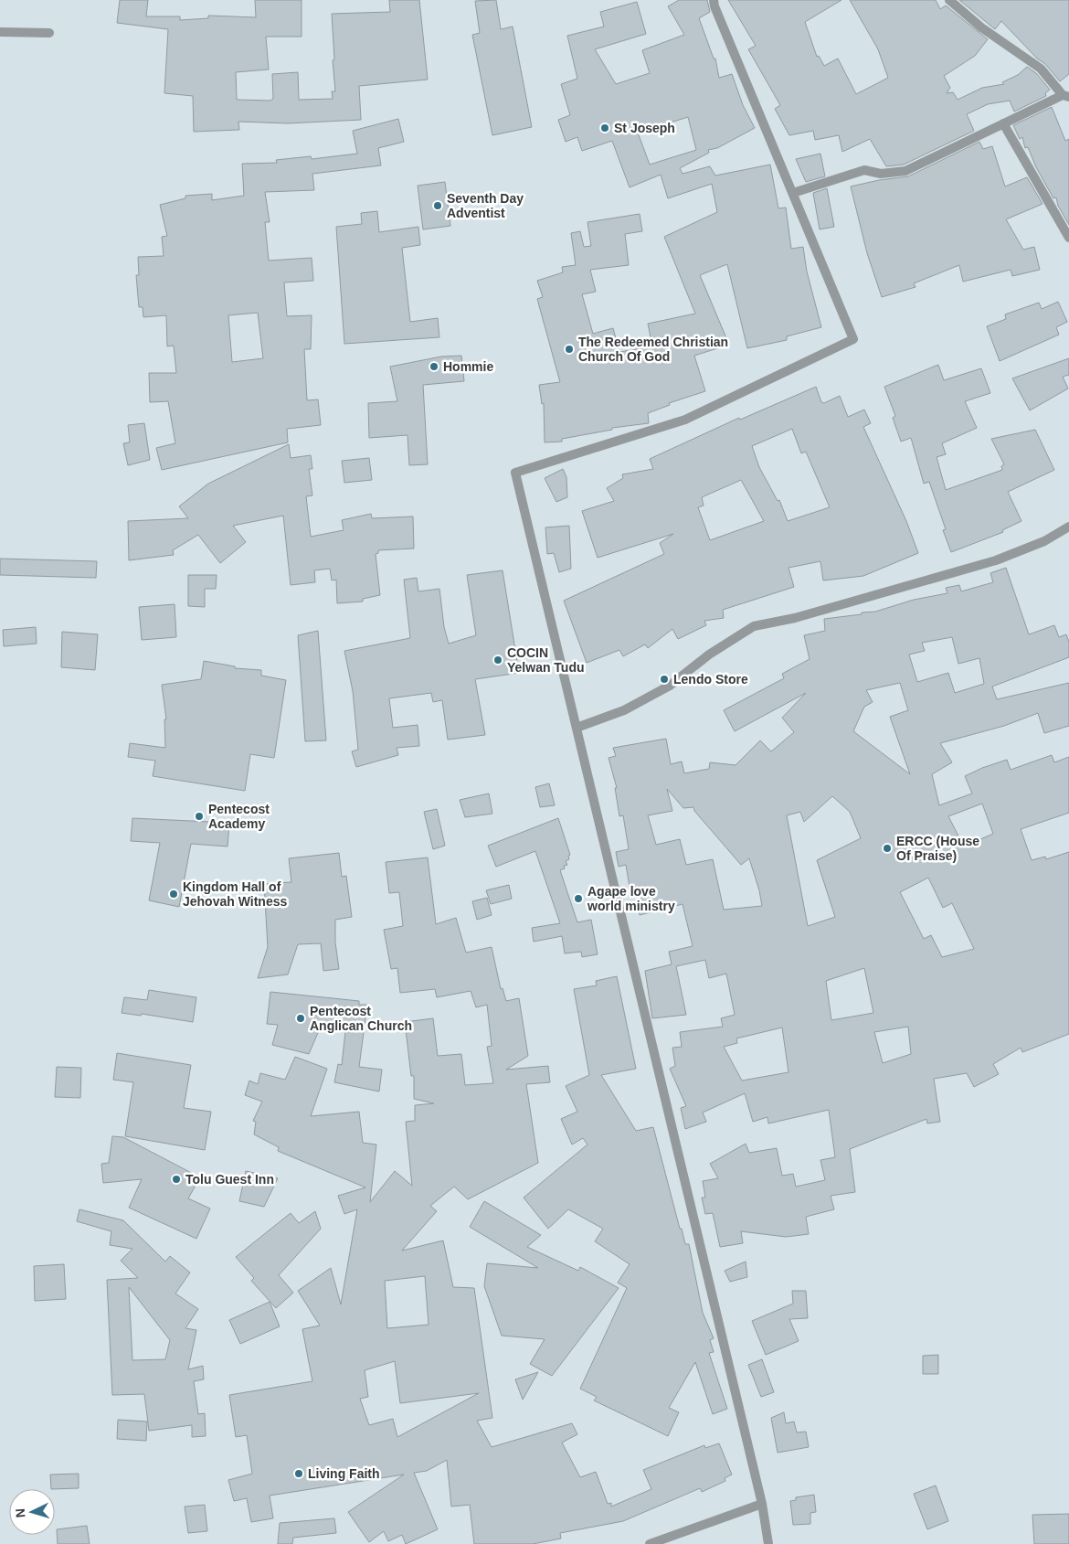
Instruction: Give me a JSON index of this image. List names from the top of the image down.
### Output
{
  "places": [
    "St Joseph",
    "Seventh Day Adventist",
    "The Redeemed Christian Church Of God",
    "Hommie",
    "COCIN Yelwan Tudu",
    "Lendo Store",
    "Pentecost Academy",
    "ERCC (House Of Praise)",
    "Kingdom Hall of Jehovah Witness",
    "Agape love world ministry",
    "Pentecost Anglican Church",
    "Tolu Guest Inn",
    "Living Faith"
  ],
  "north": "left"
}
